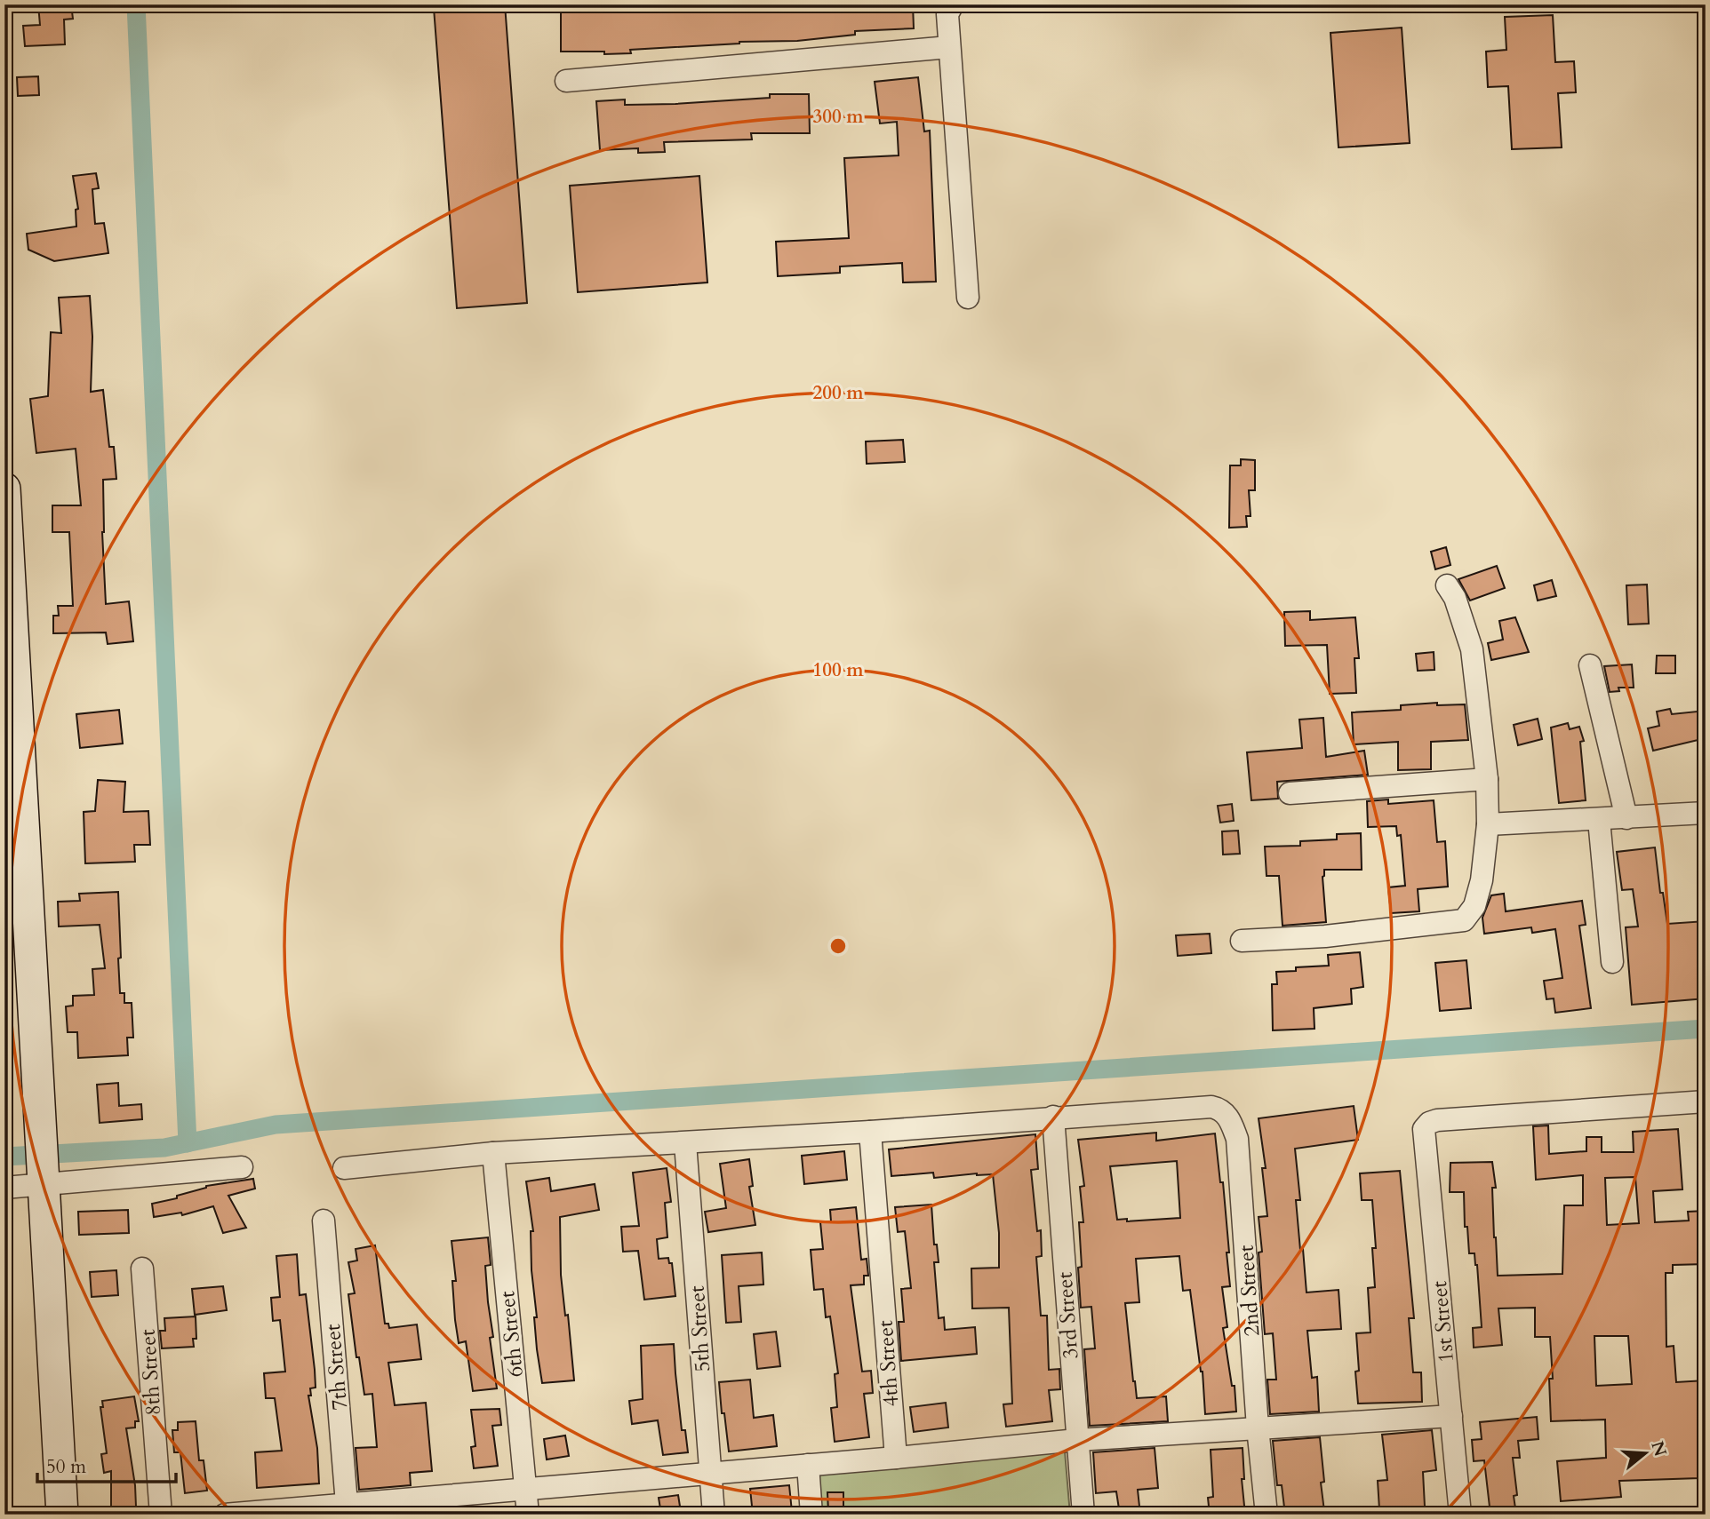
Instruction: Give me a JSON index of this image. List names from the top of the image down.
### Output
{
  "streets": {
    "street": [
      "2nd Street",
      "3rd Street",
      "1st Street",
      "5th Street",
      "6th Street",
      "4th Street",
      "7th Street",
      "8th Street"
    ]
  },
  "crossings": [
    ["2nd Street", "3rd Street"]
  ],
  "scale_bar": "50 m",
  "north": "right",
  "rings": ["300 m", "200 m", "100 m"]
}
